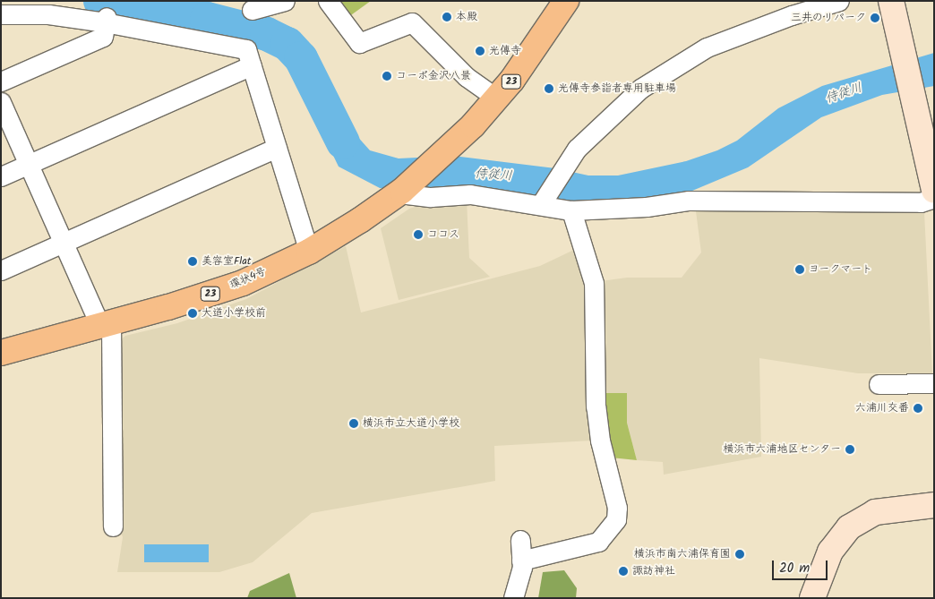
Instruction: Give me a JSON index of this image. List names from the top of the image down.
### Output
{
  "streets": {
    "main road": ["23", "環状4号"]
  },
  "crossings": [
    ["23", "環状4号"]
  ],
  "water": ["侍従川"],
  "places": [
    "本殿",
    "三井のリパーク",
    "光傳寺",
    "コーポ金沢八景",
    "光傳寺参詣者専用駐車場",
    "ココス",
    "美容室Flat",
    "ヨークマート",
    "大道小学校前",
    "六浦川交番",
    "横浜市立大道小学校",
    "横浜市六浦地区センター",
    "横浜市南六浦保育園",
    "諏訪神社"
  ],
  "scale_bar": "20 m"
}
